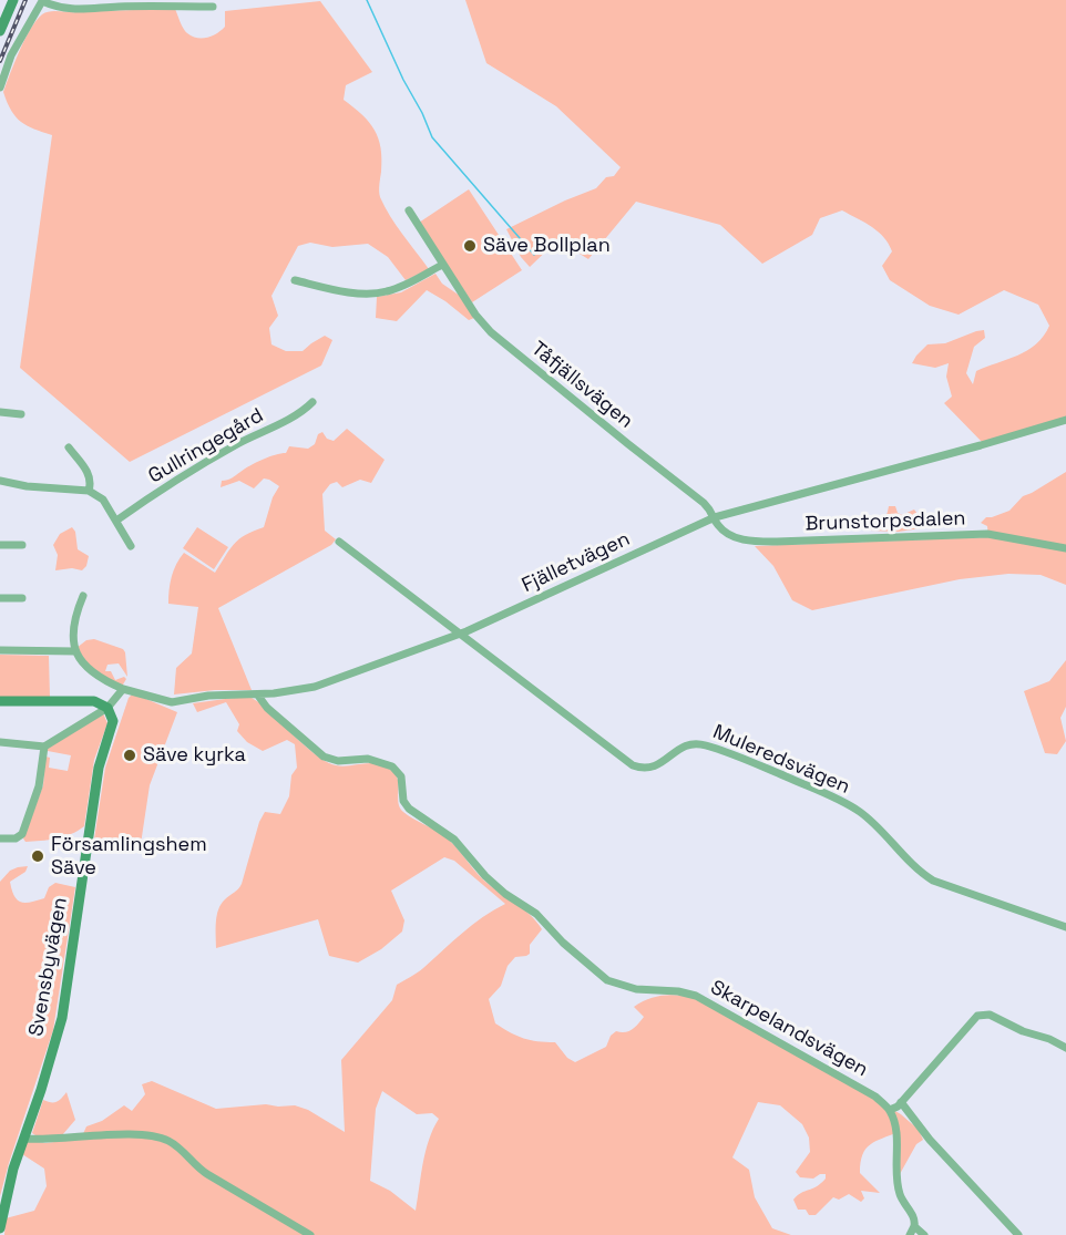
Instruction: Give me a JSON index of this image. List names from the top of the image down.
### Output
{
  "streets": {
    "street": [
      "Tåfjällsvägen",
      "Gullringegård",
      "Brunstorpsdalen",
      "Fjälletvägen",
      "Muleredsvägen",
      "Svensbyvägen",
      "Skarpelandsvägen"
    ]
  },
  "crossings": [
    ["Tåfjällsvägen", "Brunstorpsdalen"],
    ["Tåfjällsvägen", "Fjälletvägen"],
    ["Brunstorpsdalen", "Fjälletvägen"],
    ["Fjälletvägen", "Muleredsvägen"],
    ["Fjälletvägen", "Skarpelandsvägen"]
  ],
  "places": ["Säve Bollplan", "Säve kyrka", "Församlingshem Säve"]
}
